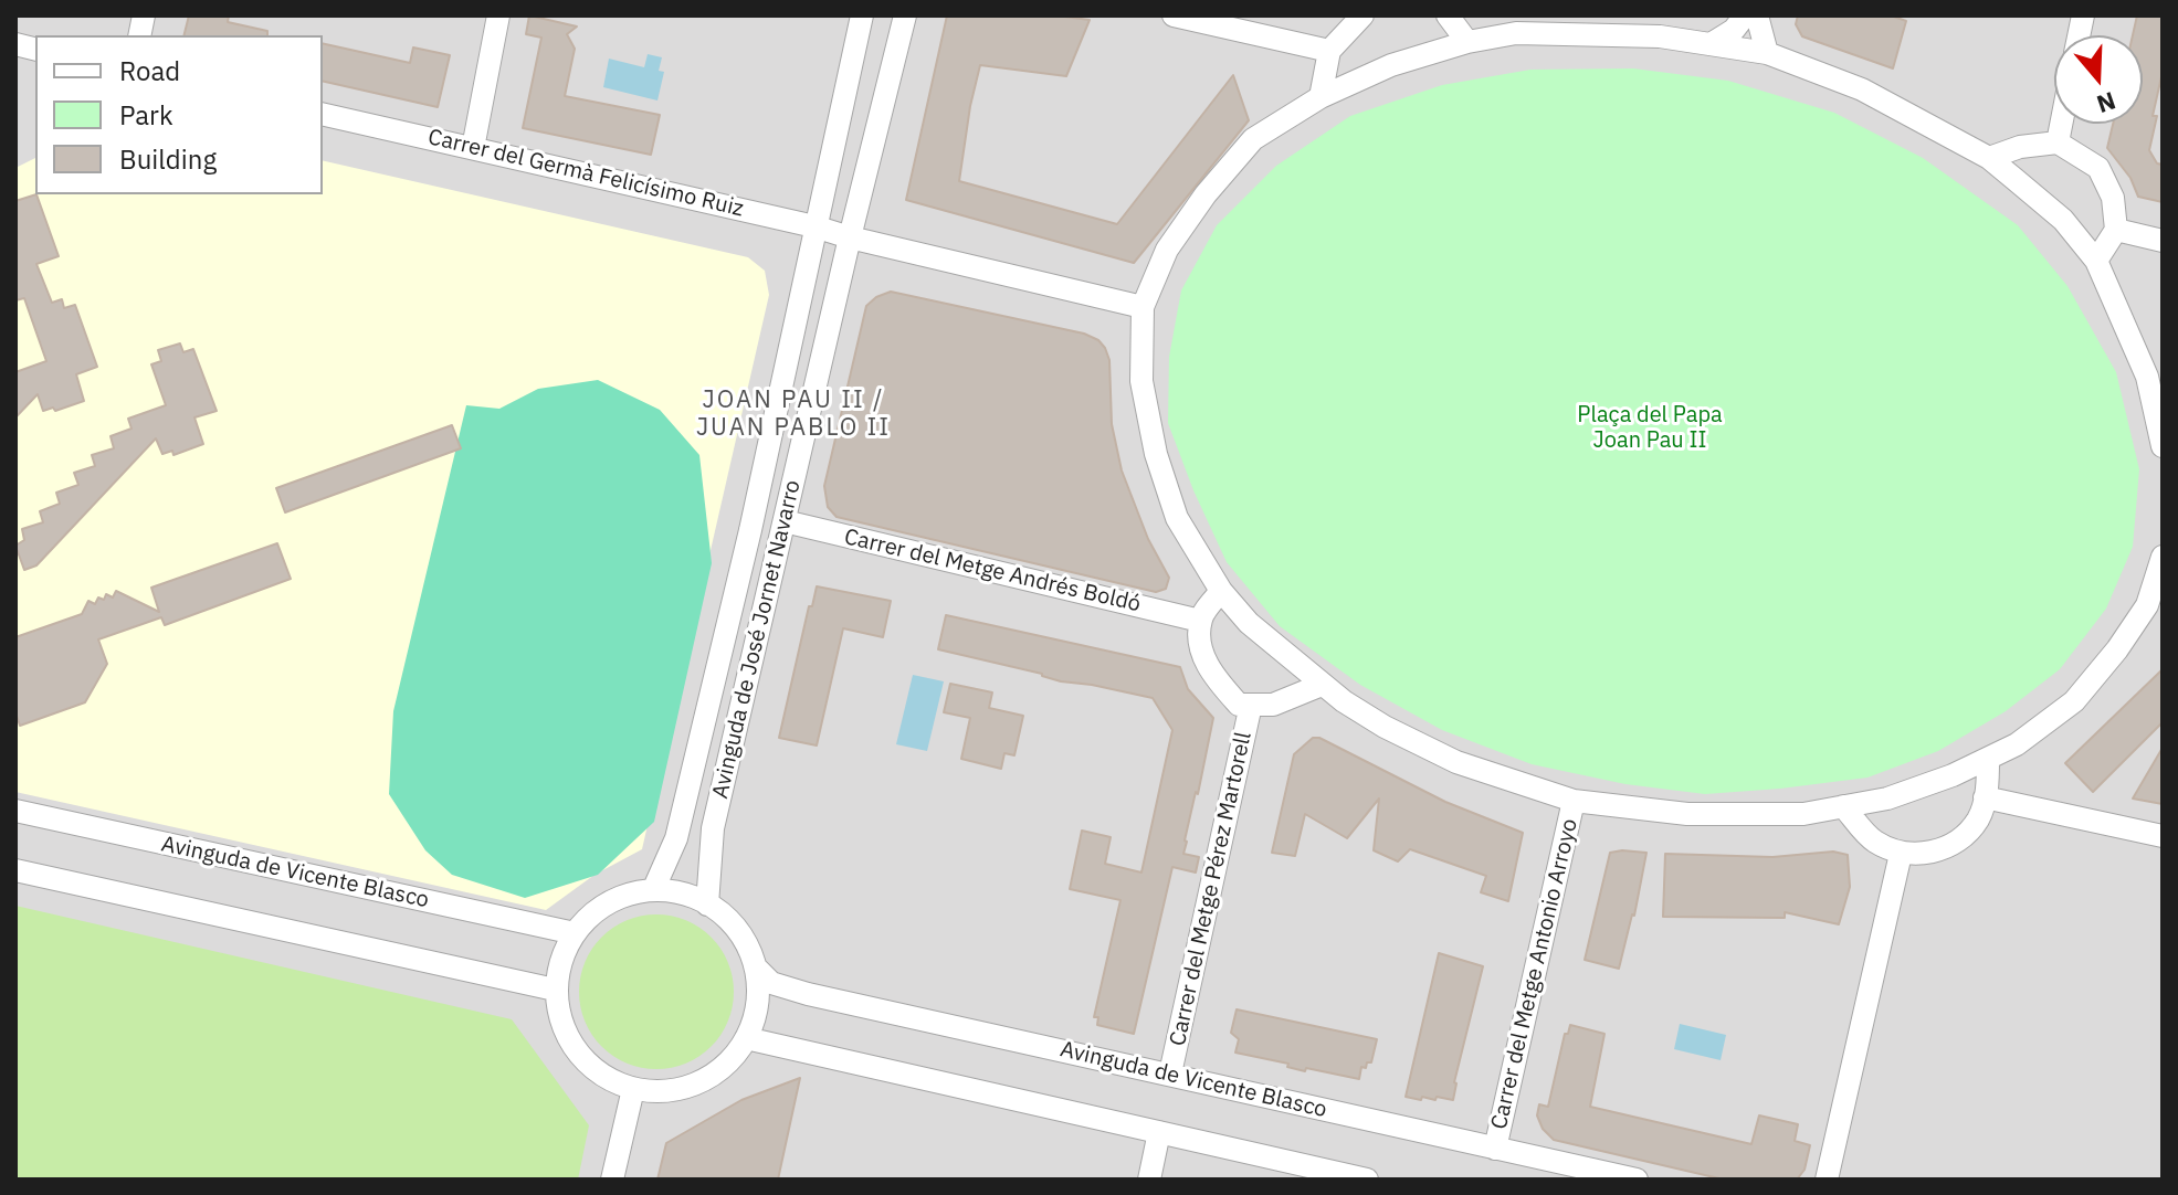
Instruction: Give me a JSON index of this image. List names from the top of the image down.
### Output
{
  "streets": {
    "street": [
      "Carrer del Germà Felicísimo Ruiz",
      "Carrer del Metge Andrés Boldó",
      "Avinguda de José Jornet Navarro",
      "Avinguda de Vicente Blasco",
      "Carrer del Metge Pérez Martorell",
      "Carrer del Metge Antonio Arroyo"
    ]
  },
  "crossings": [
    ["Carrer del Germà Felicísimo Ruiz", "Avinguda de José Jornet Navarro"],
    ["Carrer del Metge Andrés Boldó", "Avinguda de José Jornet Navarro"],
    ["Avinguda de José Jornet Navarro", "Avinguda de Vicente Blasco"],
    ["Avinguda de Vicente Blasco", "Carrer del Metge Pérez Martorell"],
    ["Avinguda de Vicente Blasco", "Carrer del Metge Antonio Arroyo"]
  ],
  "districts": ["JOAN PAU II / JUAN PABLO II"],
  "parks": ["Plaça del Papa Joan Pau II"],
  "legend": ["Road", "Park", "Building"],
  "north": "bottom"
}
